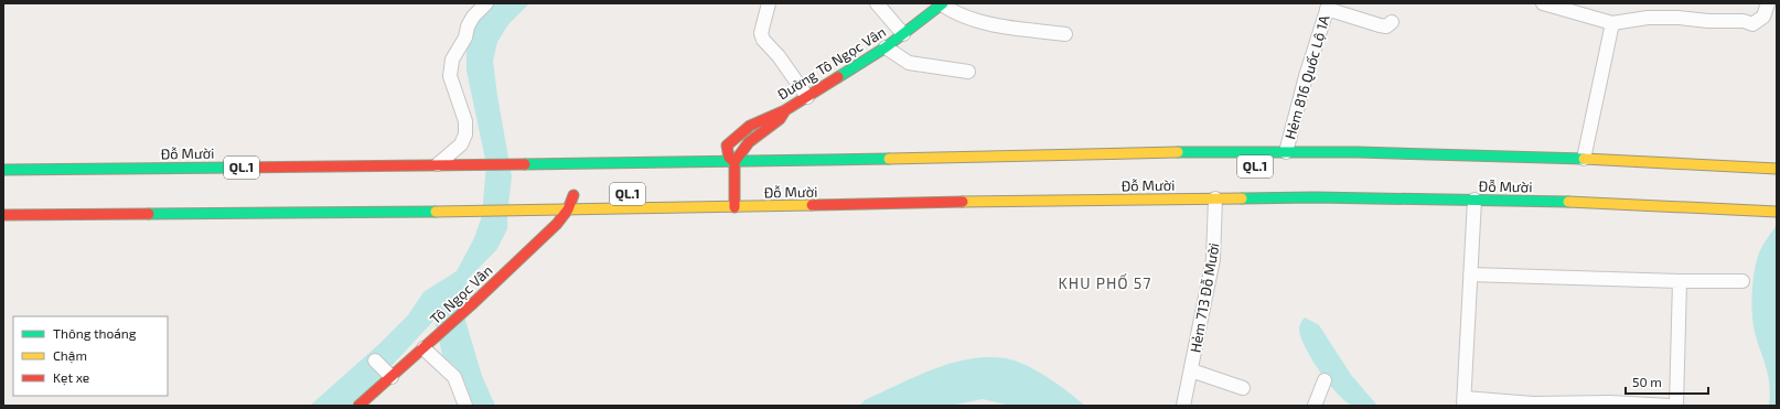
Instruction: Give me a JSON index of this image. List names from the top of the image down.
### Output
{
  "streets": {
    "main road": [
      "Đường Tô Ngọc Vân",
      "Đỗ Mười",
      "QL.1",
      "Tô Ngọc Vân"
    ],
    "street": ["Hẻm 816 Quốc Lộ 1A", "Hẻm 713 Đỗ Mười"]
  },
  "crossings": [
    ["Đường Tô Ngọc Vân", "Đỗ Mười"],
    ["Hẻm 816 Quốc Lộ 1A", "Đỗ Mười"],
    ["Đỗ Mười", "QL.1"],
    ["Đỗ Mười", "Tô Ngọc Vân"],
    ["Đỗ Mười", "Hẻm 713 Đỗ Mười"]
  ],
  "districts": ["KHU PHỐ 57"],
  "legend": ["Thông thoáng", "Chậm", "Kẹt xe"],
  "scale_bar": "50 m"
}
